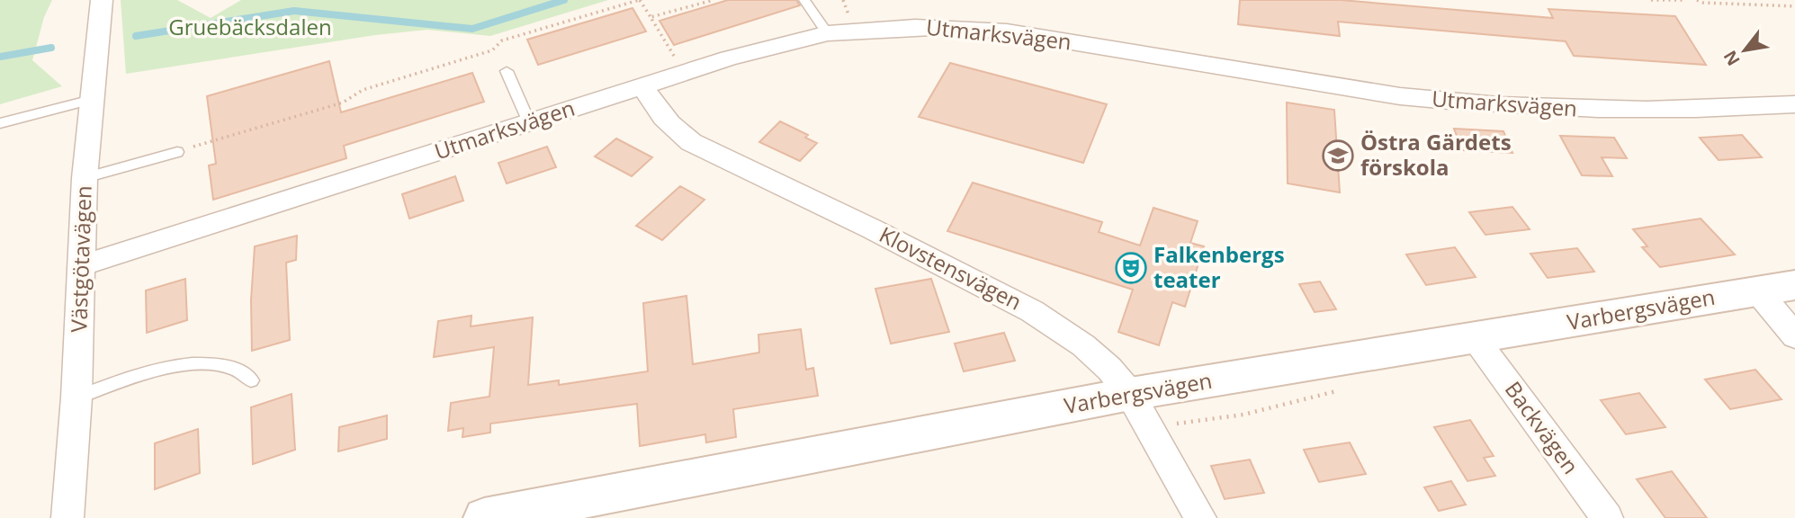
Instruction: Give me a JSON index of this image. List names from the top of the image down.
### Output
{
  "streets": {
    "main road": ["Varbergsvägen"],
    "street": [
      "Utmarksvägen",
      "Västgötavägen",
      "Klovstensvägen",
      "Backvägen"
    ]
  },
  "crossings": [
    ["Utmarksvägen", "Västgötavägen"],
    ["Utmarksvägen", "Klovstensvägen"],
    ["Klovstensvägen", "Varbergsvägen"],
    ["Varbergsvägen", "Backvägen"]
  ],
  "parks": ["Gruebäcksdalen"],
  "places": {
    "school or university": ["Östra Gärdets förskola"],
    "theatre": ["Falkenbergs teater"]
  },
  "north": "bottom left"
}
